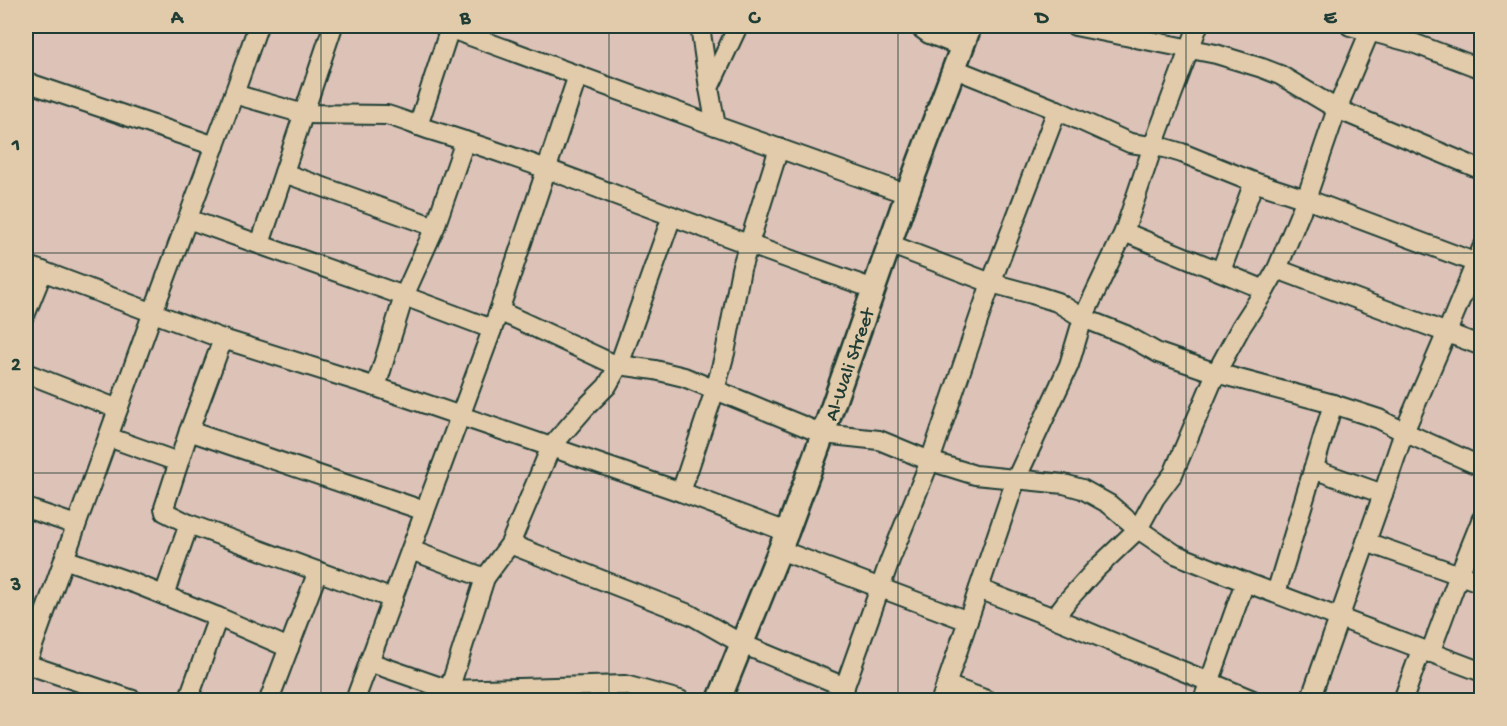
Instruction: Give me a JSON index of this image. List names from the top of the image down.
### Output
{
  "streets": {
    "main road": ["Al-Wali Street"]
  },
  "grid": {
    "columns": [
      "A",
      "B",
      "C",
      "D",
      "E"
    ],
    "rows": ["1", "2", "3"]
  }
}
